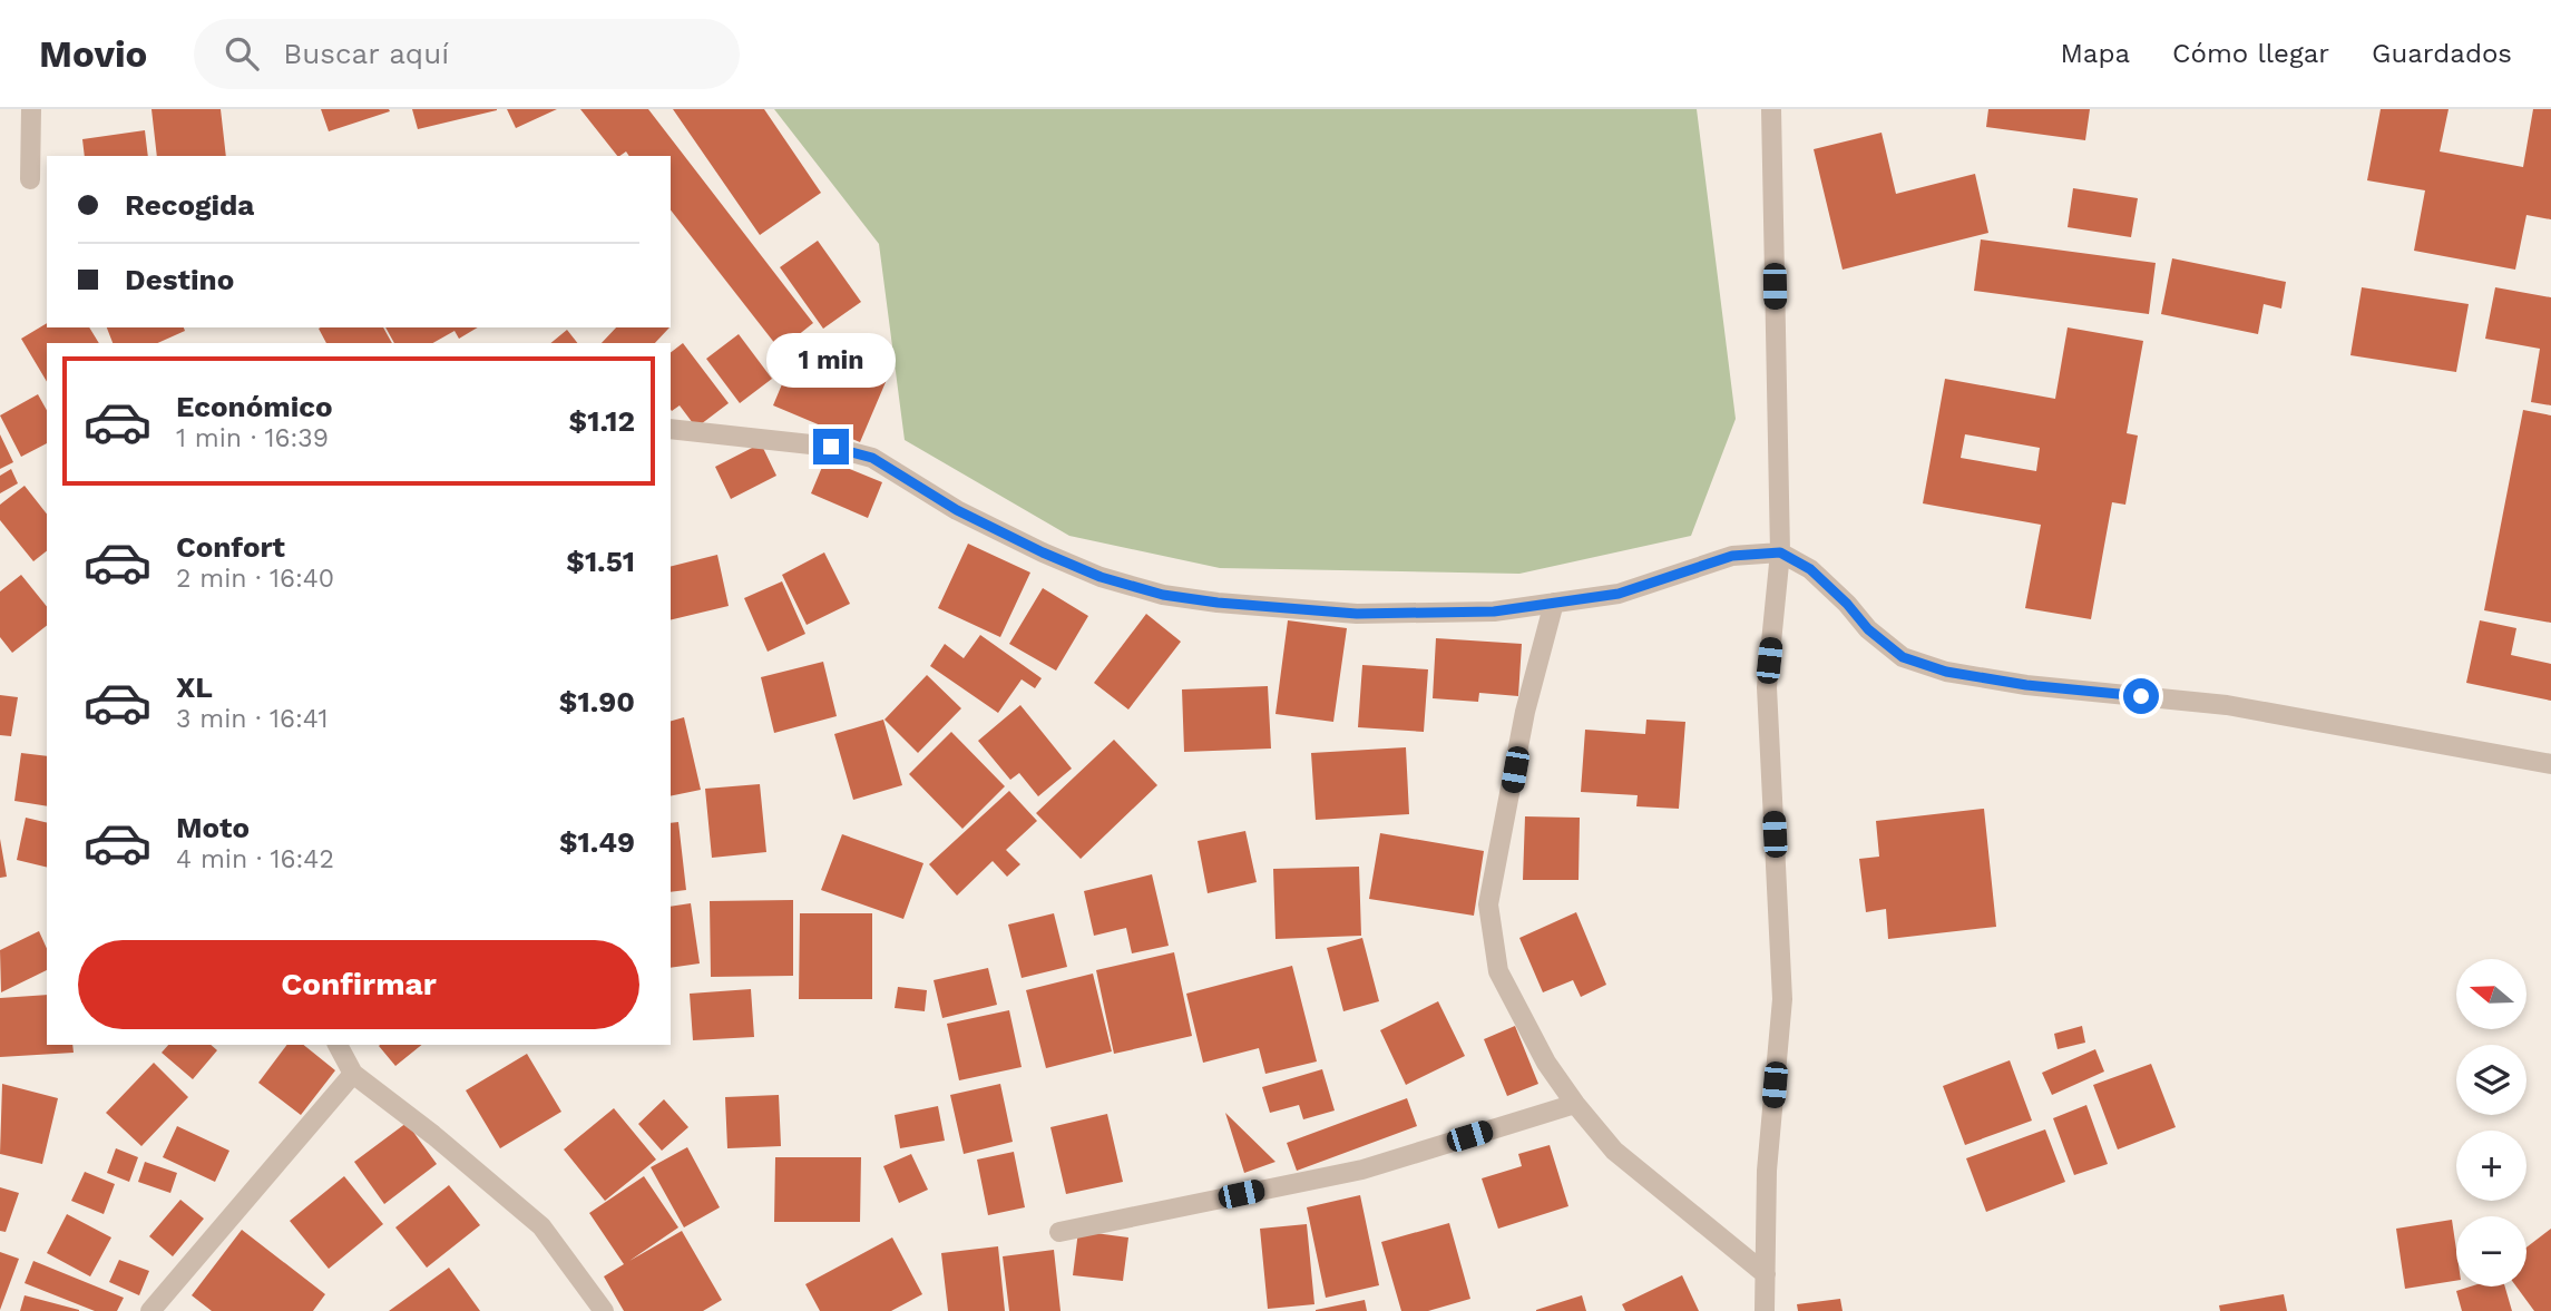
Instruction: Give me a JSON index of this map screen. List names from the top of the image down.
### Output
{
  "north": "left",
  "page": {
    "header": "Movio",
    "search": "Buscar aquí",
    "nav": ["Mapa", "Cómo llegar", "Guardados"],
    "banner": ["Recogida", "Destino"],
    "bubble": "1 min",
    "list": [
      {
        "name": "Económico",
        "note": "1 min · 16:39",
        "value": "$1.12"
      },
      {
        "name": "Confort",
        "note": "2 min · 16:40",
        "value": "$1.51"
      },
      {
        "name": "XL",
        "note": "3 min · 16:41",
        "value": "$1.90"
      },
      {
        "name": "Moto",
        "note": "4 min · 16:42",
        "value": "$1.49"
      }
    ],
    "buttons": "Confirmar",
    "map_buttons": ["+", "−"]
  }
}
